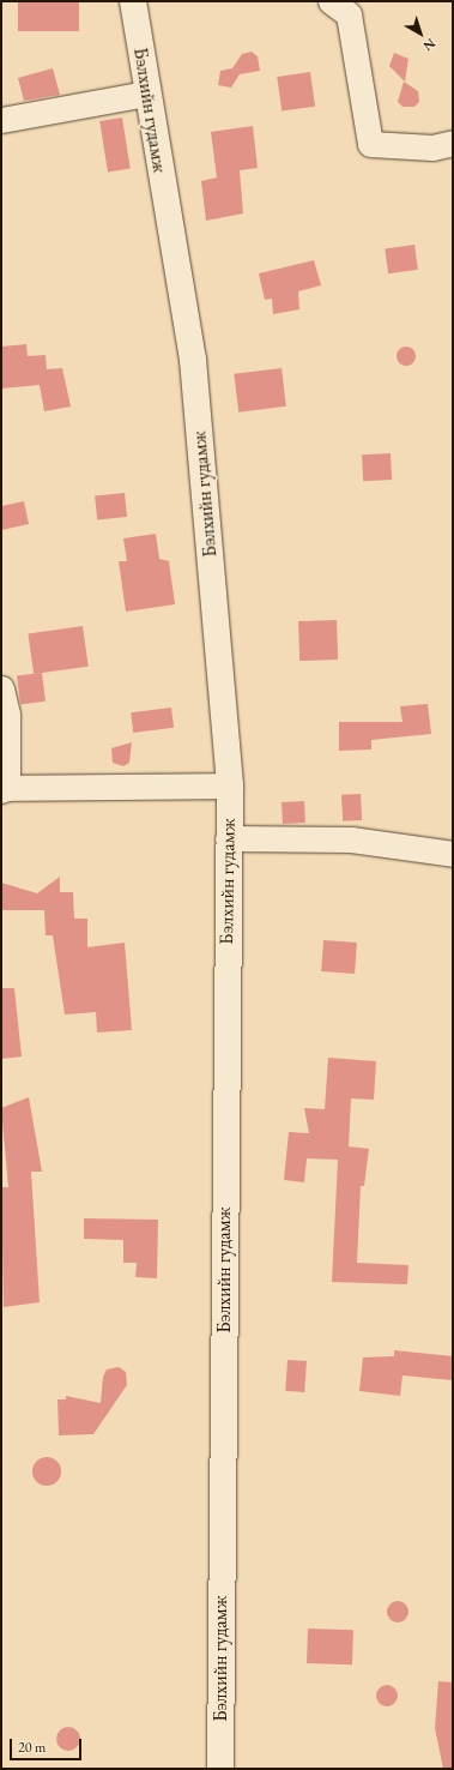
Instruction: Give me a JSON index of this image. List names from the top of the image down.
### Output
{
  "streets": {
    "main road": ["Бэлхийн гудамж"]
  },
  "scale_bar": "20 m",
  "north": "bottom right"
}
